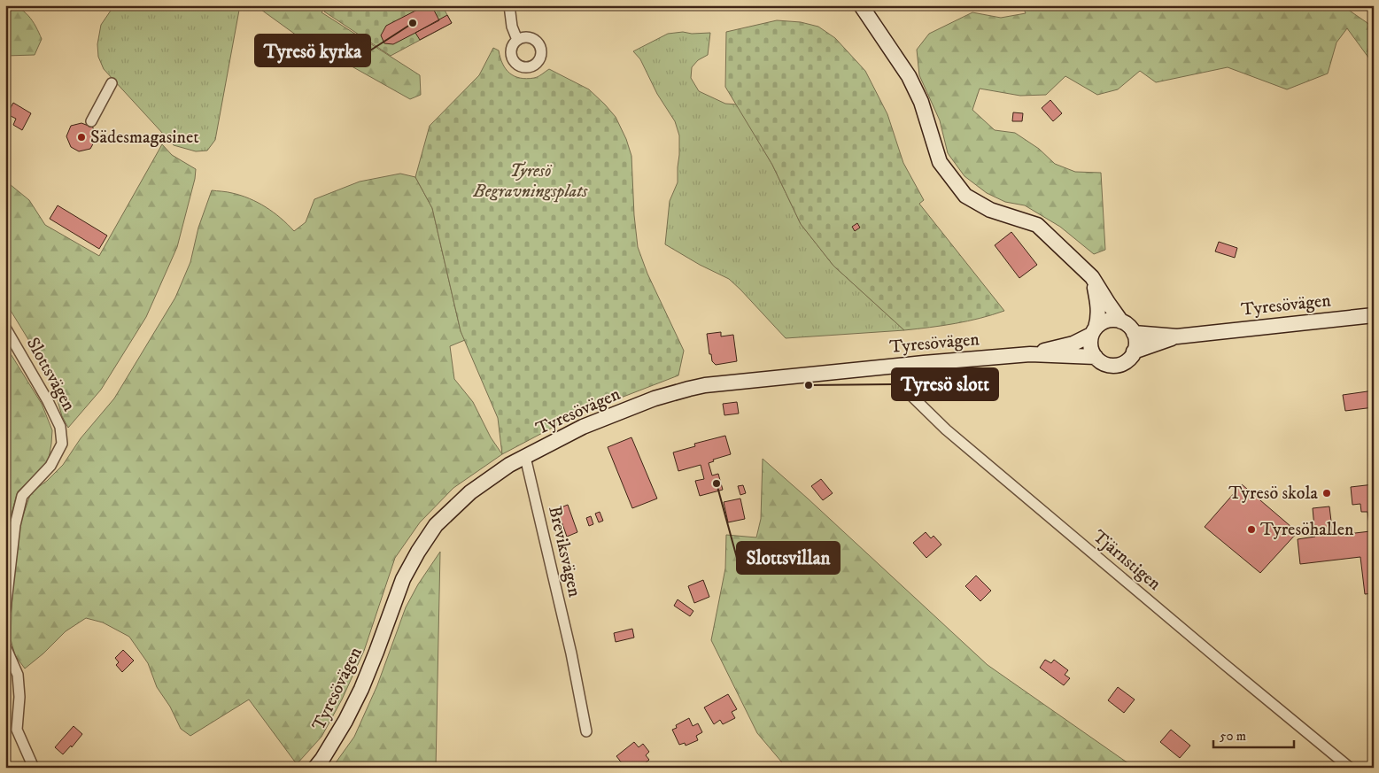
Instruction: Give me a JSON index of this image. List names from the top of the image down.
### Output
{
  "streets": {
    "main road": ["Tyresövägen"],
    "street": ["Slottsvägen", "Breviksvägen", "Tjärnstigen"]
  },
  "crossings": [
    ["Tyresövägen", "Breviksvägen"],
    ["Tyresövägen", "Tjärnstigen"]
  ],
  "parks": ["Tyresö Begravningsplats"],
  "places": [
    "Tyresö kyrka",
    "Sädesmagasinet",
    "Tyresö slott",
    "Slottsvillan",
    "Tyresö skola",
    "Tyresöhallen"
  ],
  "scale_bar": "50 m"
}
